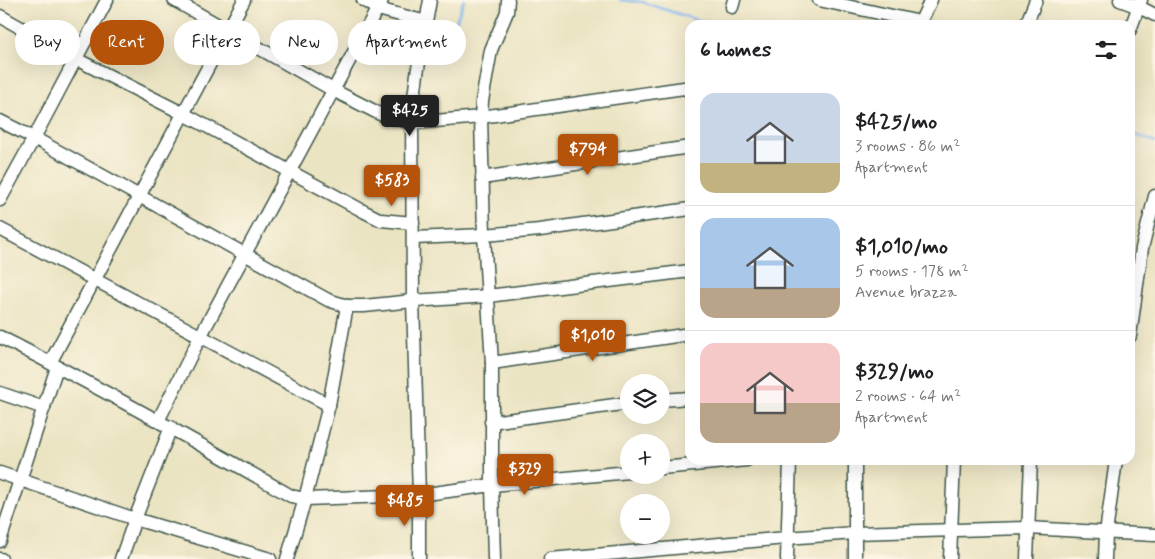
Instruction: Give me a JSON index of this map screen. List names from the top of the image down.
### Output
{
  "page": {
    "chip": [
      "Buy",
      "Rent",
      "Filters",
      "New",
      "Apartment"
    ],
    "heading": "6 homes",
    "list": [
      {
        "name": "$425/mo",
        "note": "3 rooms · 86 m² · Apartment"
      },
      {
        "name": "$1,010/mo",
        "note": "5 rooms · 178 m² · Avenue brazza"
      },
      {
        "name": "$329/mo",
        "note": "2 rooms · 64 m² · Apartment"
      }
    ],
    "price": [
      "$425",
      "$794",
      "$583",
      "$1,010",
      "$329",
      "$485"
    ],
    "map_buttons": ["+", "−"]
  }
}
